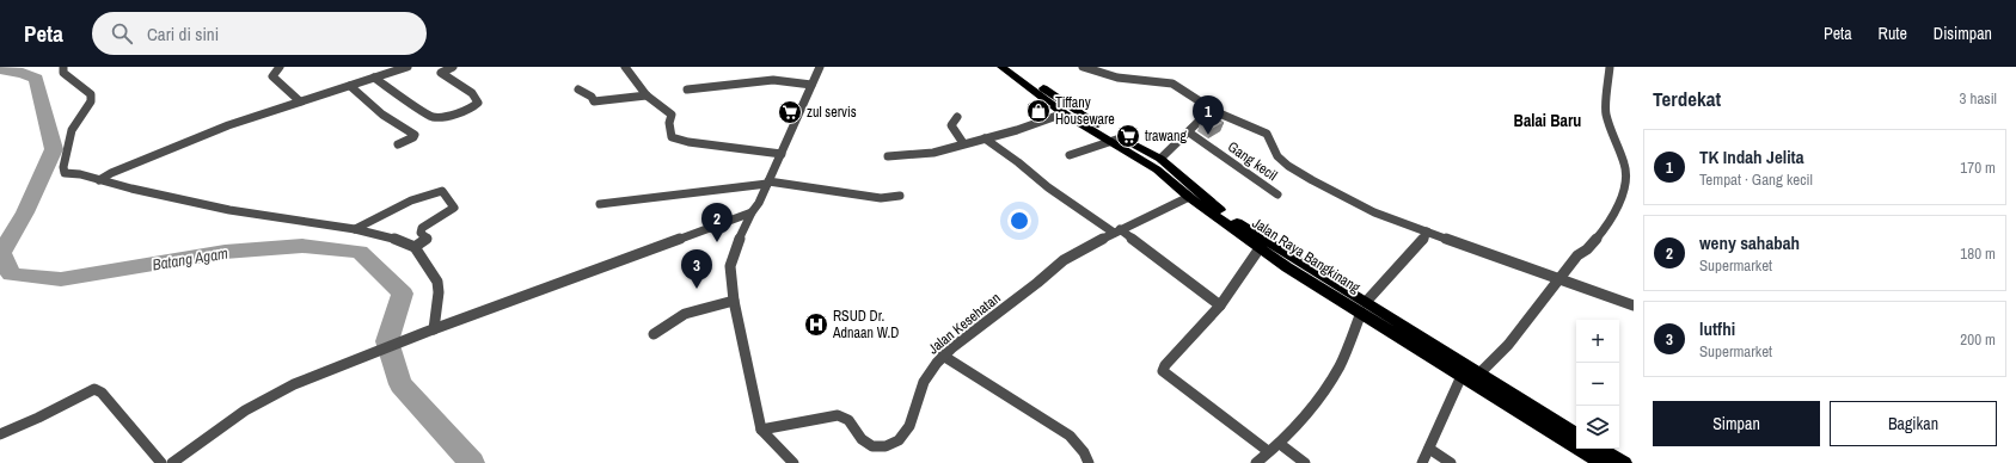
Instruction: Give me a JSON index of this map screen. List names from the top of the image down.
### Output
{
  "streets": {
    "highway": ["Jalan Raya Bangkinang"],
    "street": ["Gang kecil", "Jalan Kesehatan"]
  },
  "crossings": [
    ["Jalan Raya Bangkinang", "Jalan Kesehatan"]
  ],
  "districts": ["Balai Baru"],
  "water": ["Batang Agam"],
  "places": {
    "shop": ["Tiffany Houseware"],
    "supermarket": ["zul servis", "trawang"],
    "hospital": ["RSUD Dr. Adnaan W.D"]
  },
  "page": {
    "header": "Peta",
    "search": "Cari di sini",
    "nav": ["Peta", "Rute", "Disimpan"],
    "heading": ["Terdekat", "3 hasil"],
    "pins": ["1", "2", "3"],
    "list": [
      {
        "mark": "1",
        "name": "TK Indah Jelita",
        "note": "Tempat · Gang kecil",
        "value": "170 m"
      },
      {
        "mark": "2",
        "name": "weny sahabah",
        "note": "Supermarket",
        "value": "180 m"
      },
      {
        "mark": "3",
        "name": "lutfhi",
        "note": "Supermarket",
        "value": "200 m"
      }
    ],
    "map_buttons": ["+", "−"],
    "buttons": ["Simpan", "Bagikan"]
  }
}
